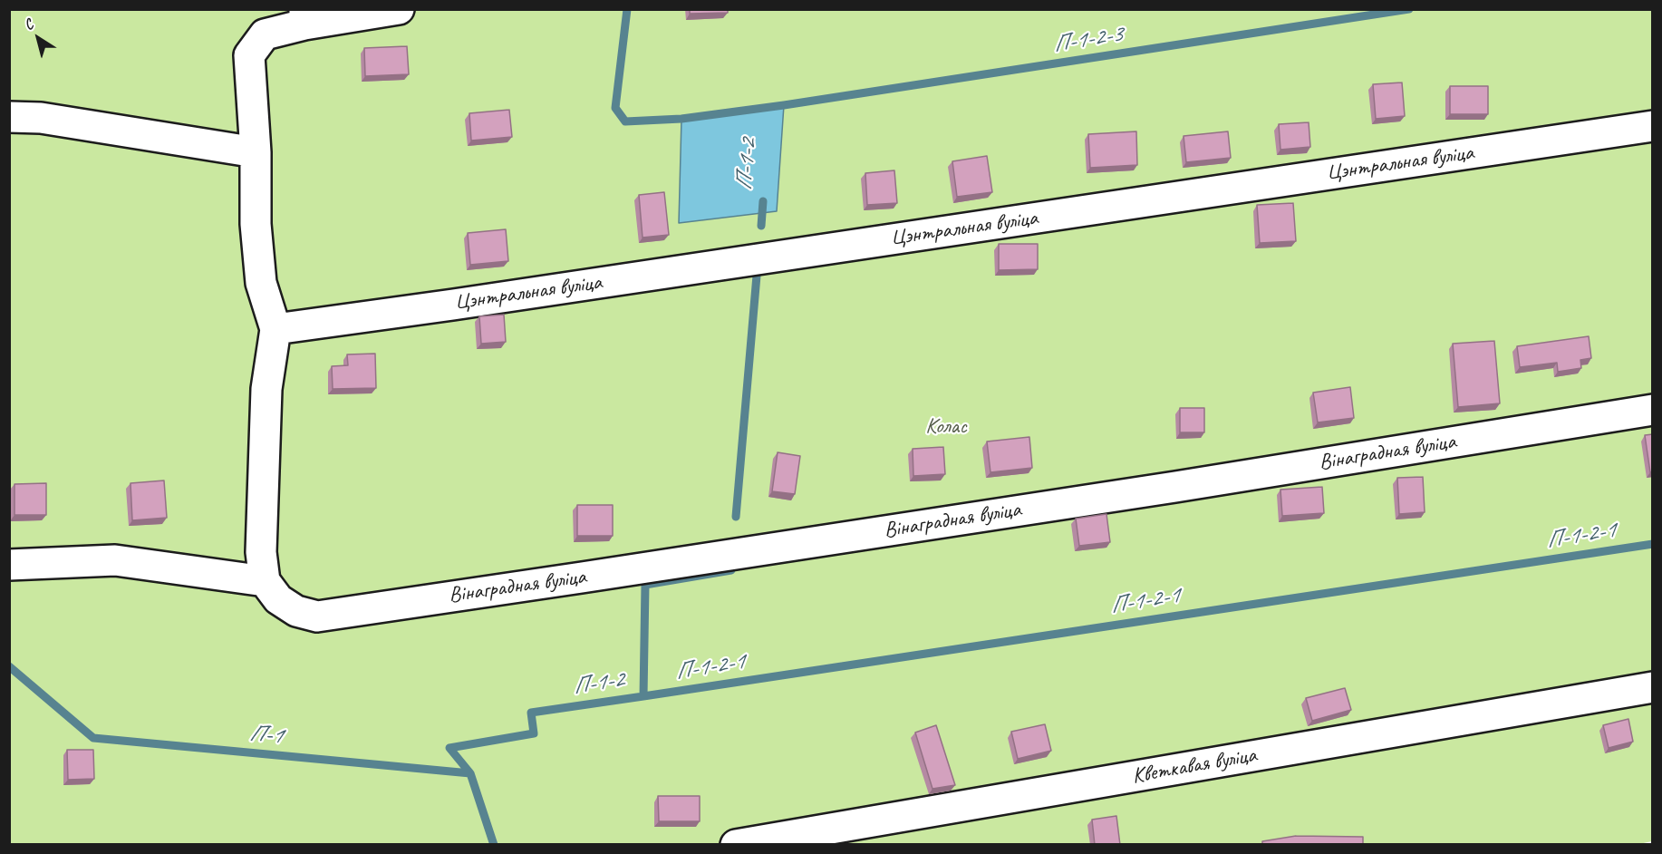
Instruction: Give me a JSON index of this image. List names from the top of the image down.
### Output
{
  "streets": {
    "lane": ["Цэнтральная вуліца", "Вінаградная вуліца", "Кветкавая вуліца"]
  },
  "water": [
    "П-1-2-3",
    "П-1-2",
    "П-1-2-1",
    "П-1"
  ],
  "parks": ["Колас"],
  "north": "top left"
}
